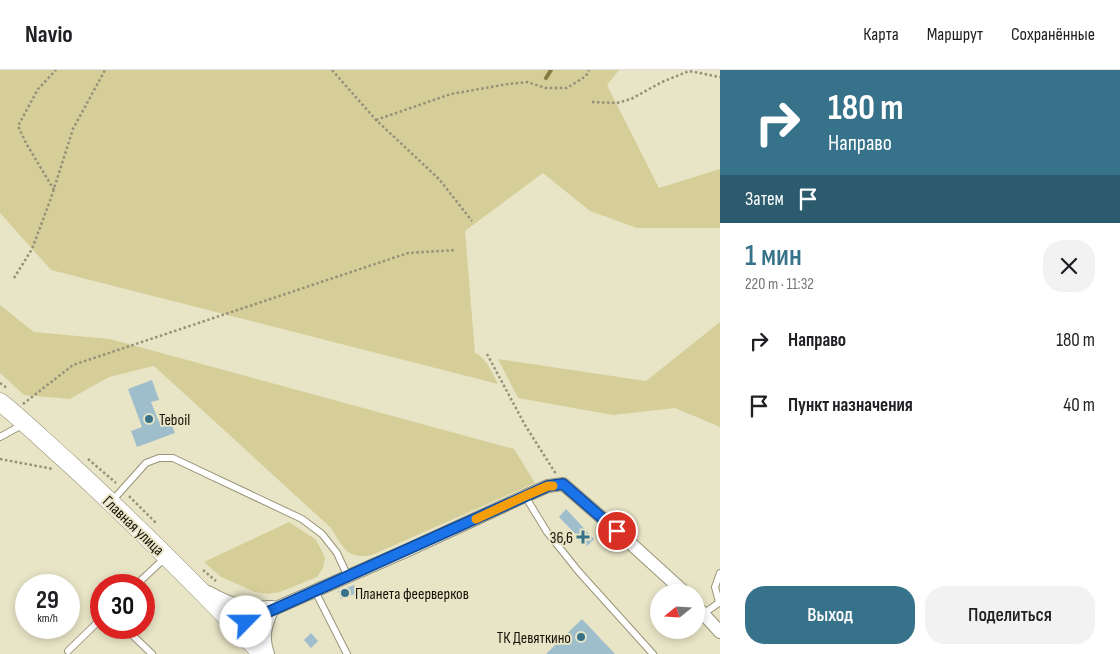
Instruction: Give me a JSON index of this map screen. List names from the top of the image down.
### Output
{
  "streets": {
    "main road": ["Главная улица"]
  },
  "places": {
    "other": ["Teboil", "Планета феерверков", "ТК Девяткино"],
    "health": ["36,6"]
  },
  "north": "left",
  "page": {
    "header": "Navio",
    "nav": ["Карта", "Маршрут", "Сохранённые"],
    "turn": ["180 m", "Направо"],
    "then": "Затем",
    "heading": ["1 мин", "220 m · 11:32"],
    "list": [
      {
        "name": "Направо",
        "value": "180 m"
      },
      {
        "name": "Пункт назначения",
        "value": "40 m"
      }
    ],
    "speed": "29 km/h",
    "limit": "30",
    "buttons": ["Выход", "Поделиться"]
  }
}
